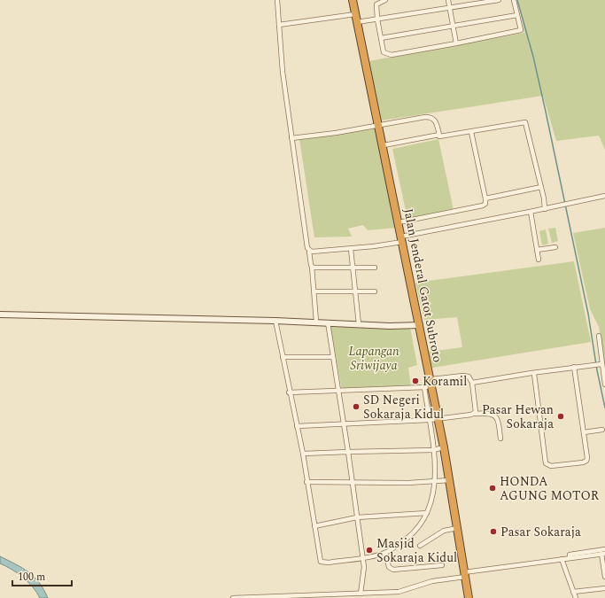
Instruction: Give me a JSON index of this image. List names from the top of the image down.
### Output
{
  "streets": {
    "highway": ["Jalan Jenderal Gatot Subroto"]
  },
  "parks": ["Lapangan Sriwijaya"],
  "places": [
    "Koramil",
    "SD Negeri Sokaraja Kidul",
    "Pasar Hewan Sokaraja",
    "HONDA AGUNG MOTOR",
    "Pasar Sokaraja",
    "Masjid Sokaraja Kidul"
  ],
  "scale_bar": "100 m"
}
